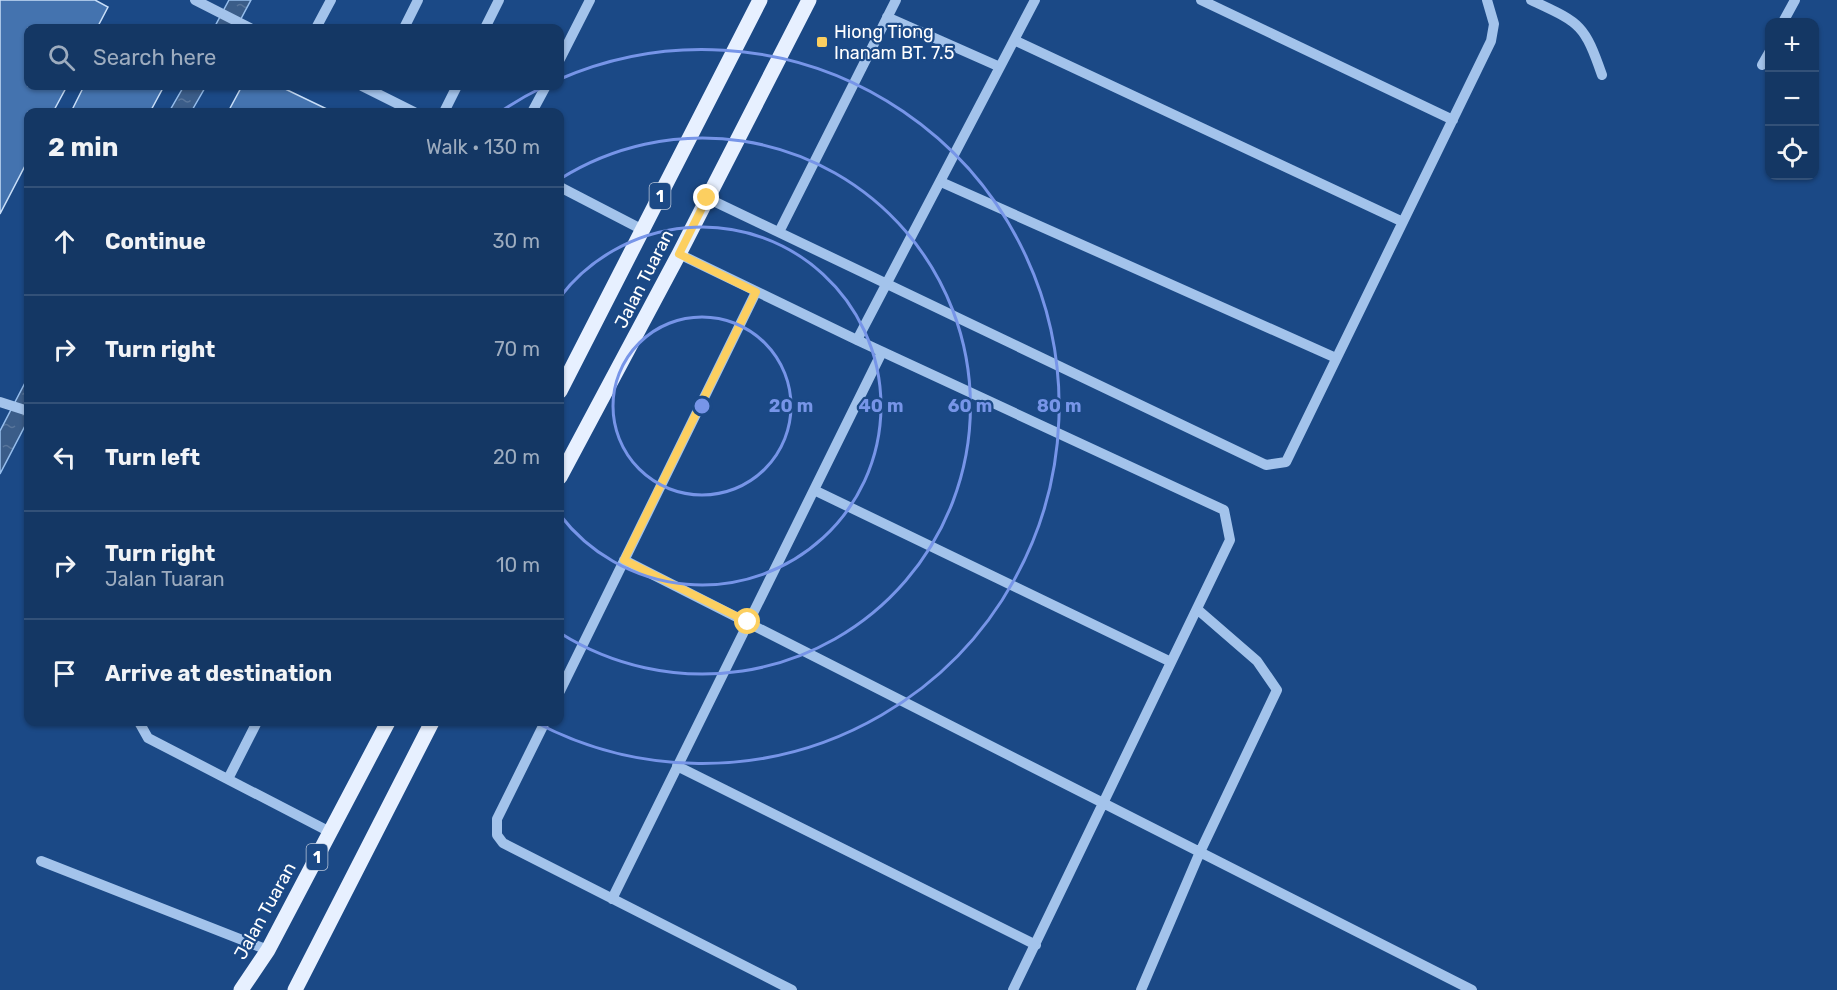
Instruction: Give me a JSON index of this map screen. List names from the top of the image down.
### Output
{
  "streets": {
    "main road": ["1", "Jalan Tuaran"]
  },
  "places": {
    "transit": ["Hiong Tiong Inanam BT. 7.5"]
  },
  "page": {
    "map_buttons": ["+", "−"],
    "search": "Search here",
    "heading": ["2 min", "Walk · 130 m"],
    "list": [
      ["Continue", "30 m"],
      ["Turn right", "70 m"],
      ["Turn left", "20 m"],
      ["Turn right", "Jalan Tuaran", "10 m"],
      "Arrive at destination"
    ]
  },
  "rings": [
    "20 m",
    "40 m",
    "60 m",
    "80 m"
  ]
}
